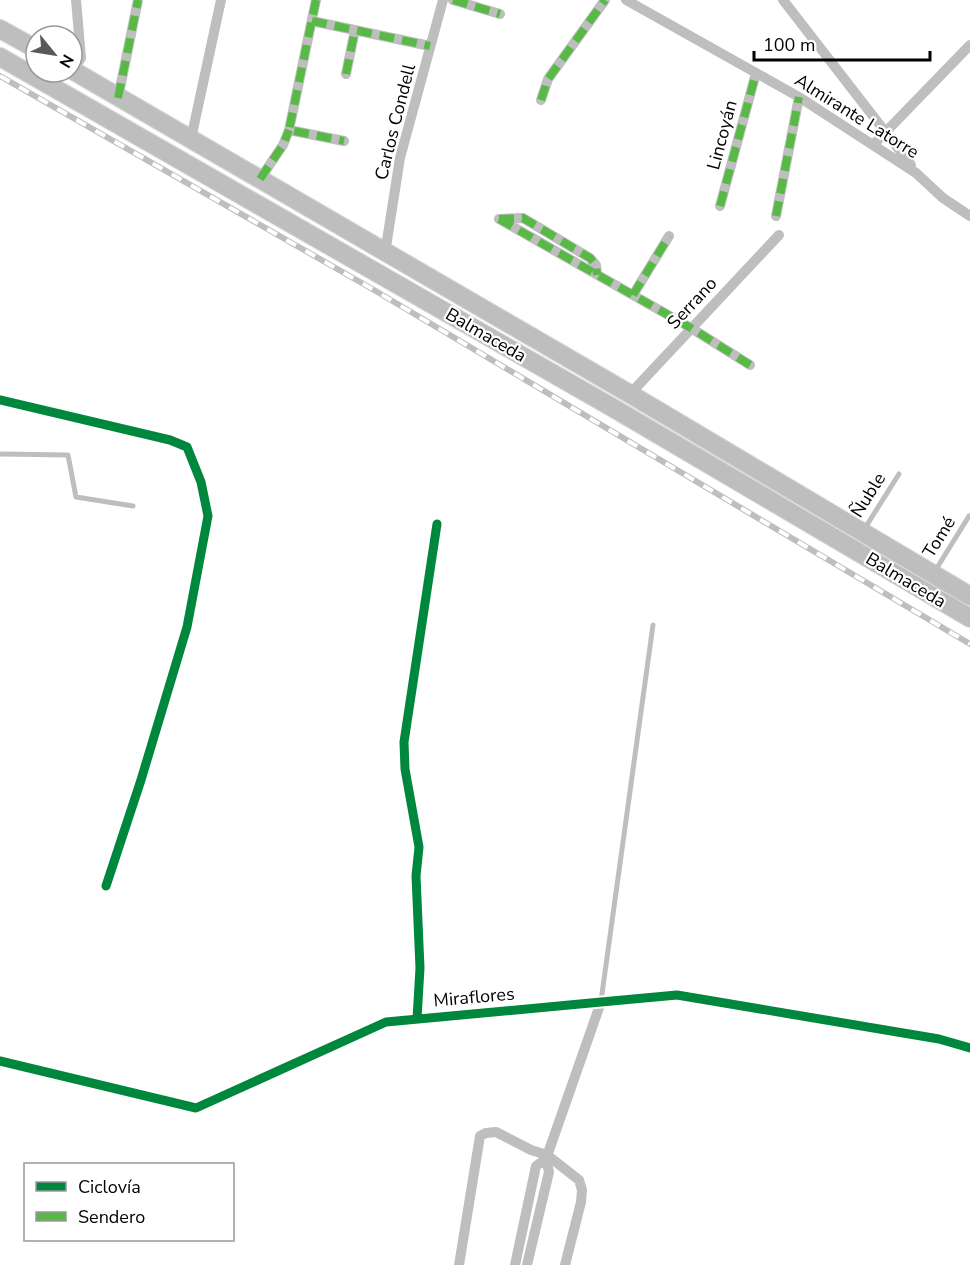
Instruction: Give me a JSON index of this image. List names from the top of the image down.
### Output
{
  "streets": {
    "main road": ["Balmaceda"],
    "street": [
      "Almirante Latorre",
      "Carlos Condell",
      "Lincoyán",
      "Serrano",
      "Miraflores"
    ],
    "lane": ["Ñuble", "Tomé"]
  },
  "crossings": [
    ["Almirante Latorre", "Lincoyán"],
    ["Carlos Condell", "Balmaceda"],
    ["Serrano", "Balmaceda"],
    ["Balmaceda", "Ñuble"],
    ["Balmaceda", "Tomé"]
  ],
  "legend": ["Ciclovía", "Sendero"],
  "scale_bar": "100 m",
  "north": "bottom right"
}
